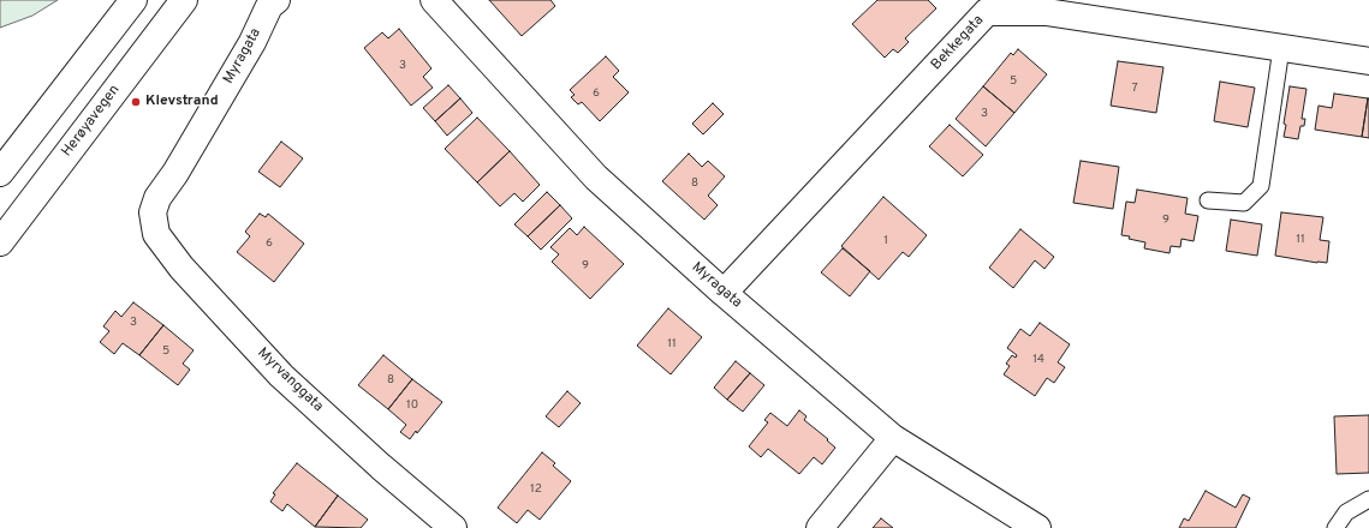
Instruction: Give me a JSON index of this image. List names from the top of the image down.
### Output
{
  "streets": {
    "main road": [
      "Bekkegata",
      "Myragata",
      "Herøyavegen",
      "Myrvanggata"
    ]
  },
  "crossings": [
    ["Bekkegata", "Myragata"],
    ["Myragata", "Myrvanggata"]
  ],
  "places": ["Klevstrand"],
  "house_numbers": [
    "3",
    "5",
    "7",
    "6",
    "3",
    "8",
    "9",
    "11",
    "1",
    "6",
    "9",
    "3",
    "11",
    "5",
    "14",
    "8",
    "10",
    "12"
  ]
}
